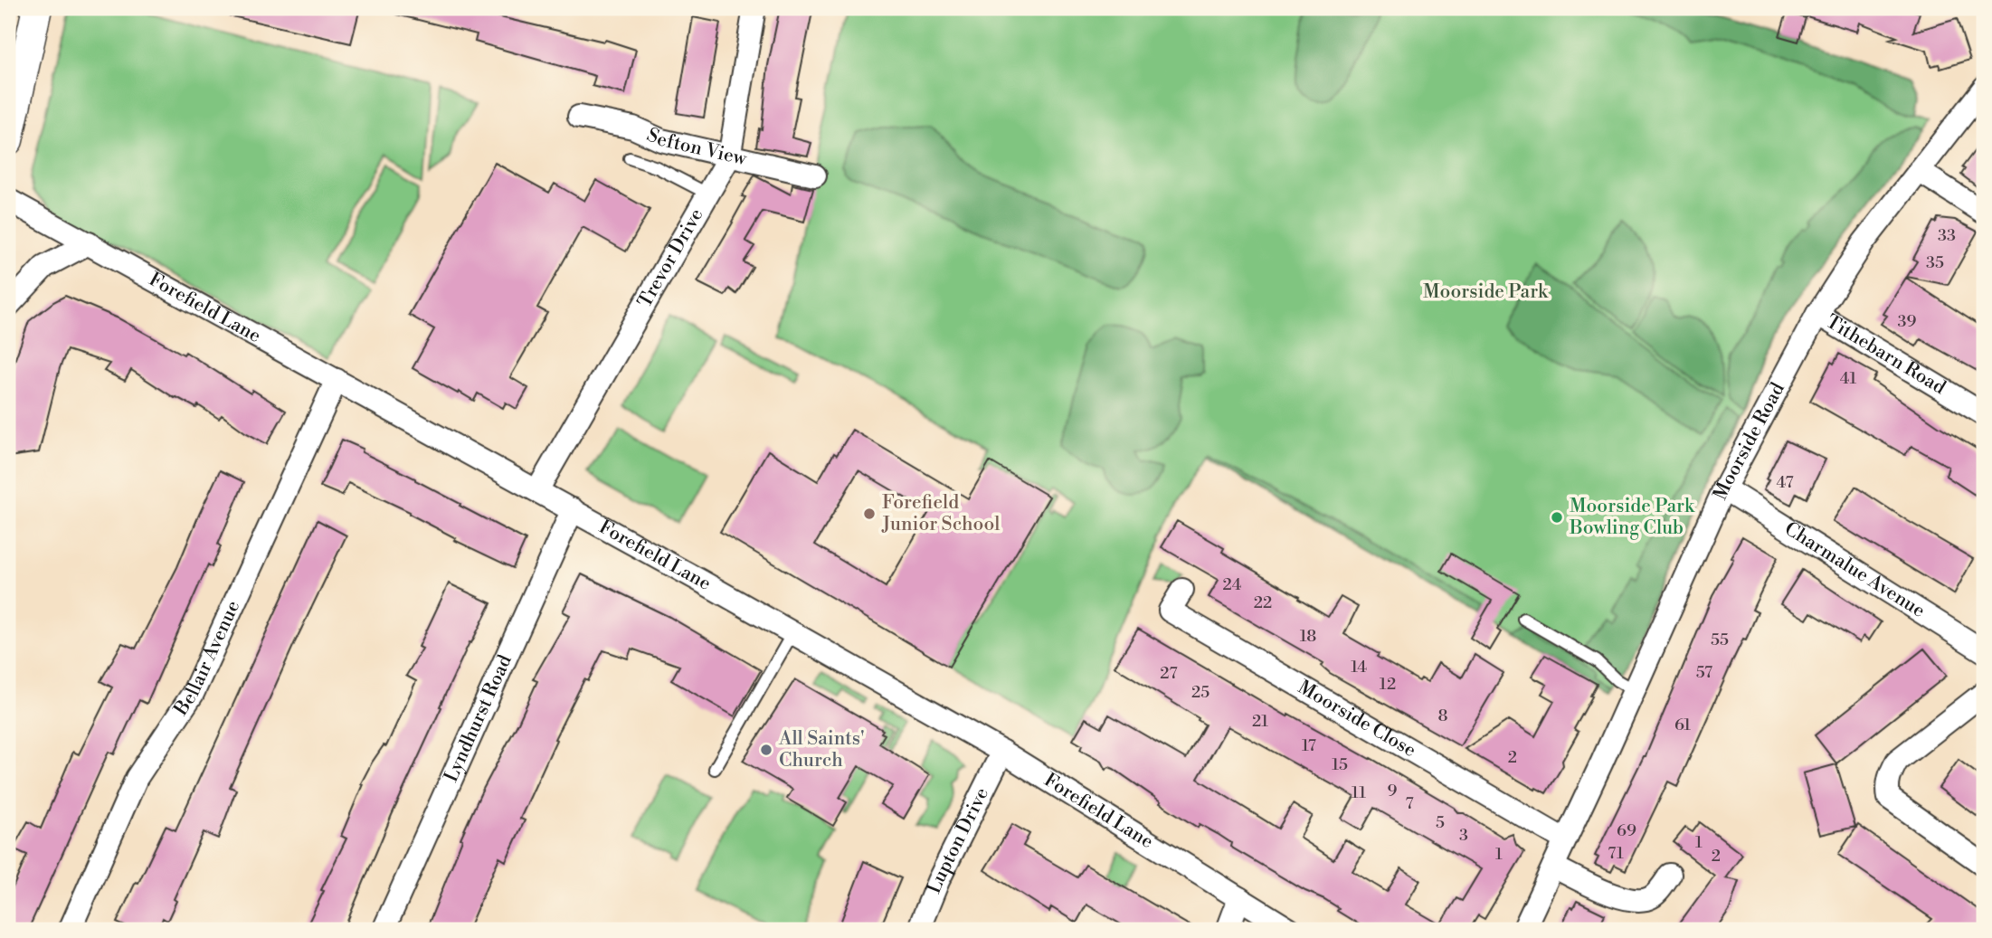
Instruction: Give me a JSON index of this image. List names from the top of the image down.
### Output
{
  "streets": {
    "street": [
      "Sefton View",
      "Trevor Drive",
      "Forefield Lane",
      "Tithebarn Road",
      "Moorside Road",
      "Charmalue Avenue",
      "Bellair Avenue",
      "Moorside Close",
      "Lyndhurst Road",
      "Lupton Drive"
    ]
  },
  "crossings": [
    ["Sefton View", "Trevor Drive"],
    ["Trevor Drive", "Forefield Lane"],
    ["Forefield Lane", "Bellair Avenue"],
    ["Forefield Lane", "Lyndhurst Road"],
    ["Forefield Lane", "Lupton Drive"],
    ["Tithebarn Road", "Moorside Road"],
    ["Moorside Road", "Charmalue Avenue"],
    ["Moorside Road", "Moorside Close"]
  ],
  "parks": ["Moorside Park"],
  "places": ["Forefield Junior School", "Moorside Park Bowling Club", "All Saints' Church"],
  "house_numbers": [
    "33",
    "35",
    "39",
    "41",
    "47",
    "24",
    "22",
    "18",
    "55",
    "14",
    "57",
    "27",
    "12",
    "25",
    "8",
    "21",
    "61",
    "17",
    "2",
    "15",
    "9",
    "11",
    "7",
    "5",
    "69",
    "3",
    "1",
    "71",
    "1",
    "2"
  ]
}
